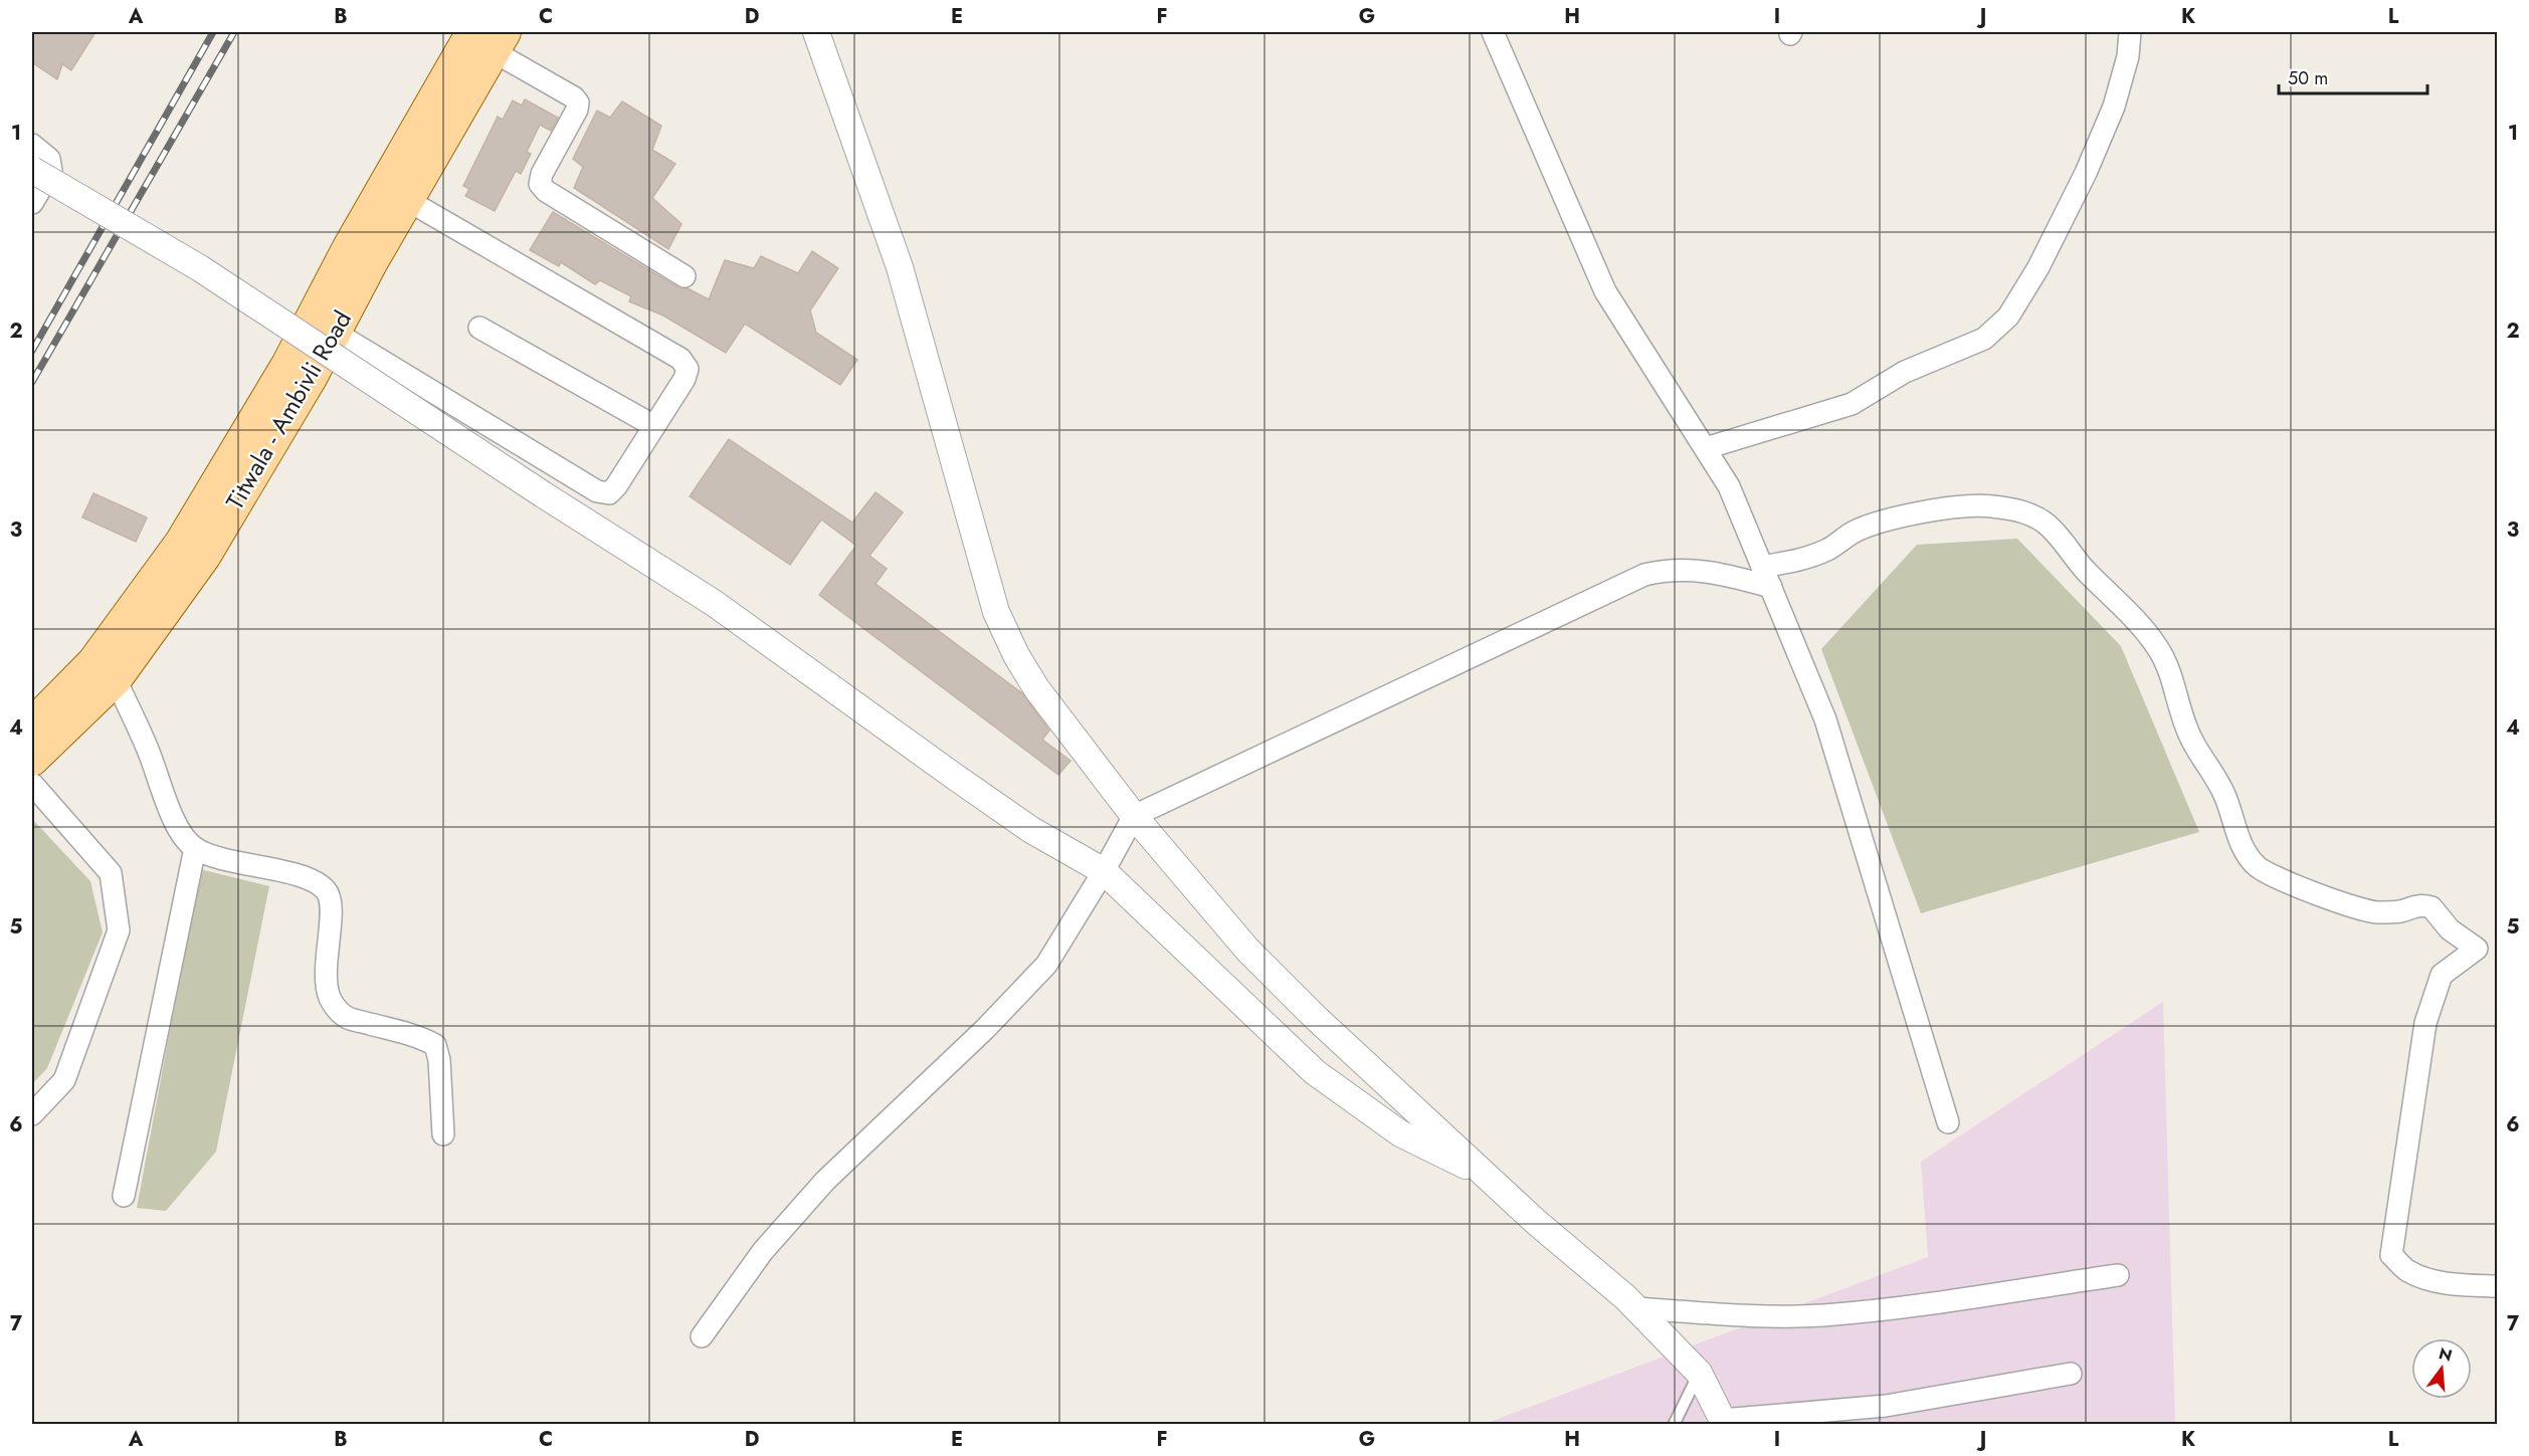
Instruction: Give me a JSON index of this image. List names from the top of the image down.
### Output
{
  "streets": {
    "main road": ["Titwala - Ambivli Road"]
  },
  "scale_bar": "50 m",
  "north": "top",
  "grid": {
    "columns": [
      "A",
      "B",
      "C",
      "D",
      "E",
      "F",
      "G",
      "H",
      "I",
      "J",
      "K",
      "L"
    ],
    "rows": [
      "1",
      "2",
      "3",
      "4",
      "5",
      "6",
      "7"
    ]
  }
}
